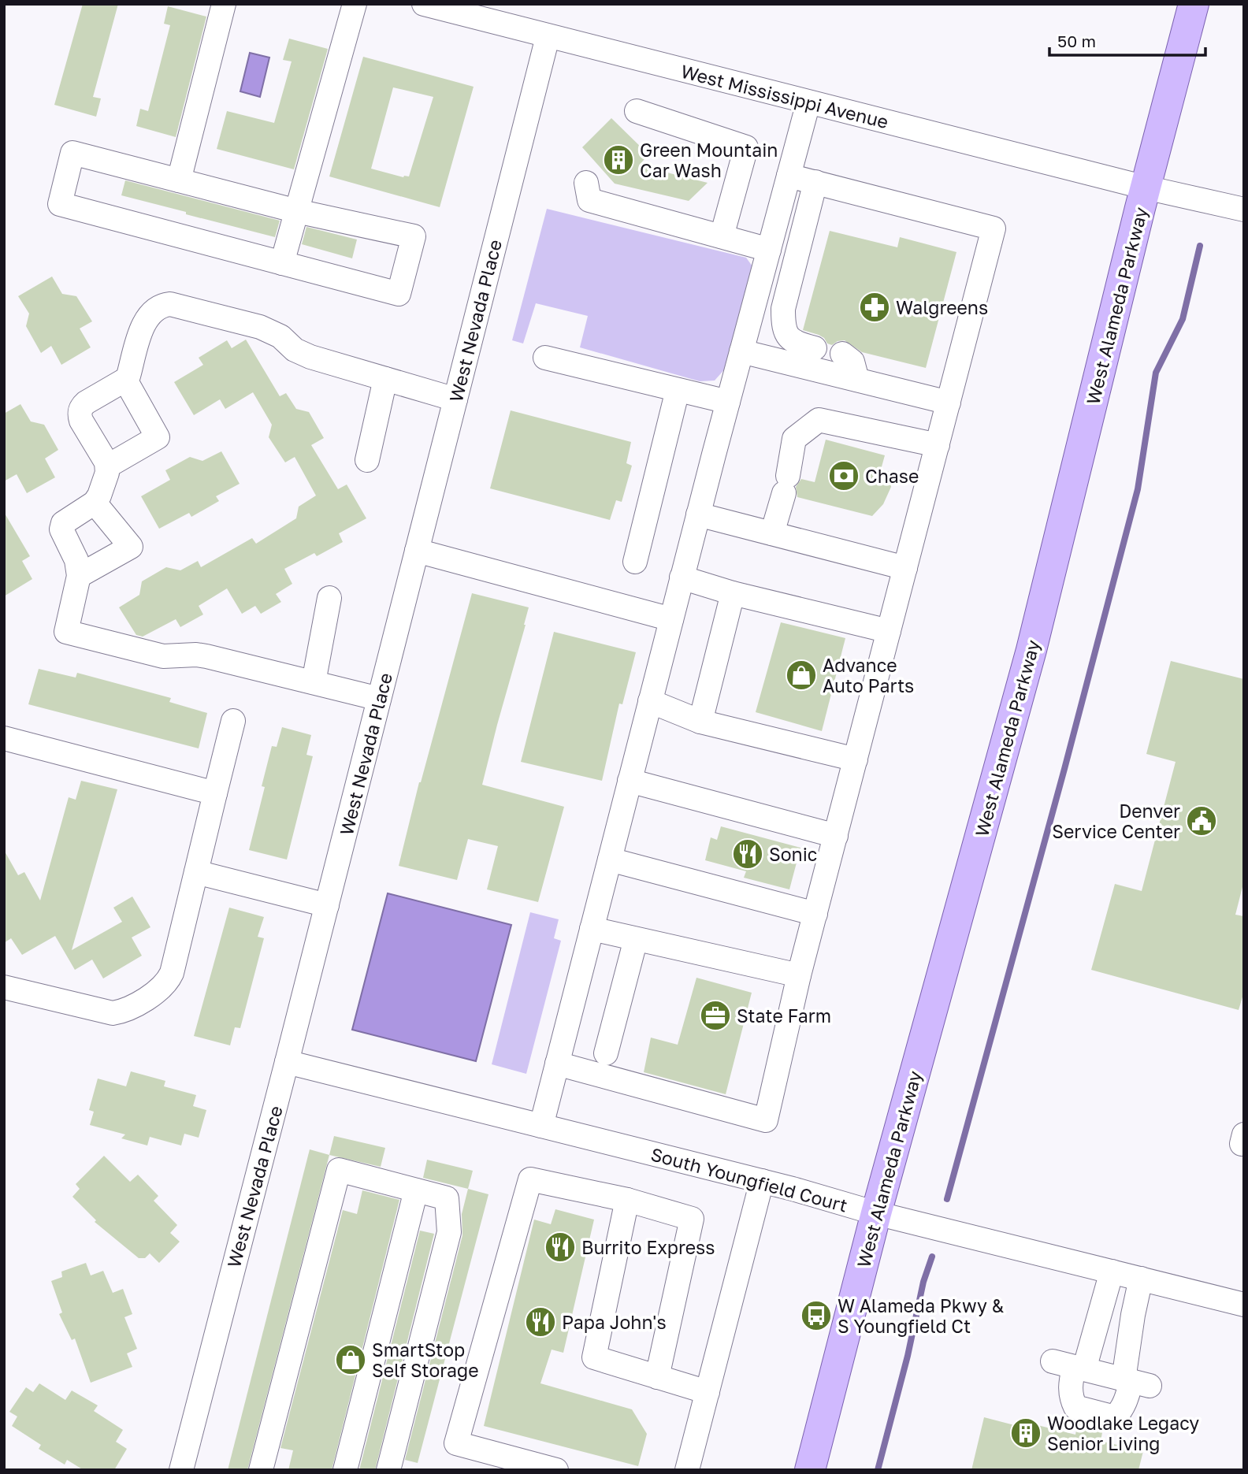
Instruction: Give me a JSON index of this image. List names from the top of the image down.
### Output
{
  "streets": {
    "main road": ["West Alameda Parkway"],
    "street": ["West Mississippi Avenue", "West Nevada Place", "South Youngfield Court"]
  },
  "crossings": [
    ["West Mississippi Avenue", "West Alameda Parkway"],
    ["West Mississippi Avenue", "West Nevada Place"],
    ["West Alameda Parkway", "South Youngfield Court"],
    ["West Nevada Place", "South Youngfield Court"]
  ],
  "places": {
    "building": ["Green Mountain Car Wash", "Woodlake Legacy Senior Living"],
    "pharmacy": ["Walgreens"],
    "bank": ["Chase"],
    "shop": ["Advance Auto Parts", "SmartStop Self Storage"],
    "public building": ["Denver Service Center"],
    "restaurant": ["Sonic", "Burrito Express", "Papa John's"],
    "office": ["State Farm"],
    "bus stop": ["W Alameda Pkwy & S Youngfield Ct"]
  },
  "scale_bar": "50 m"
}
